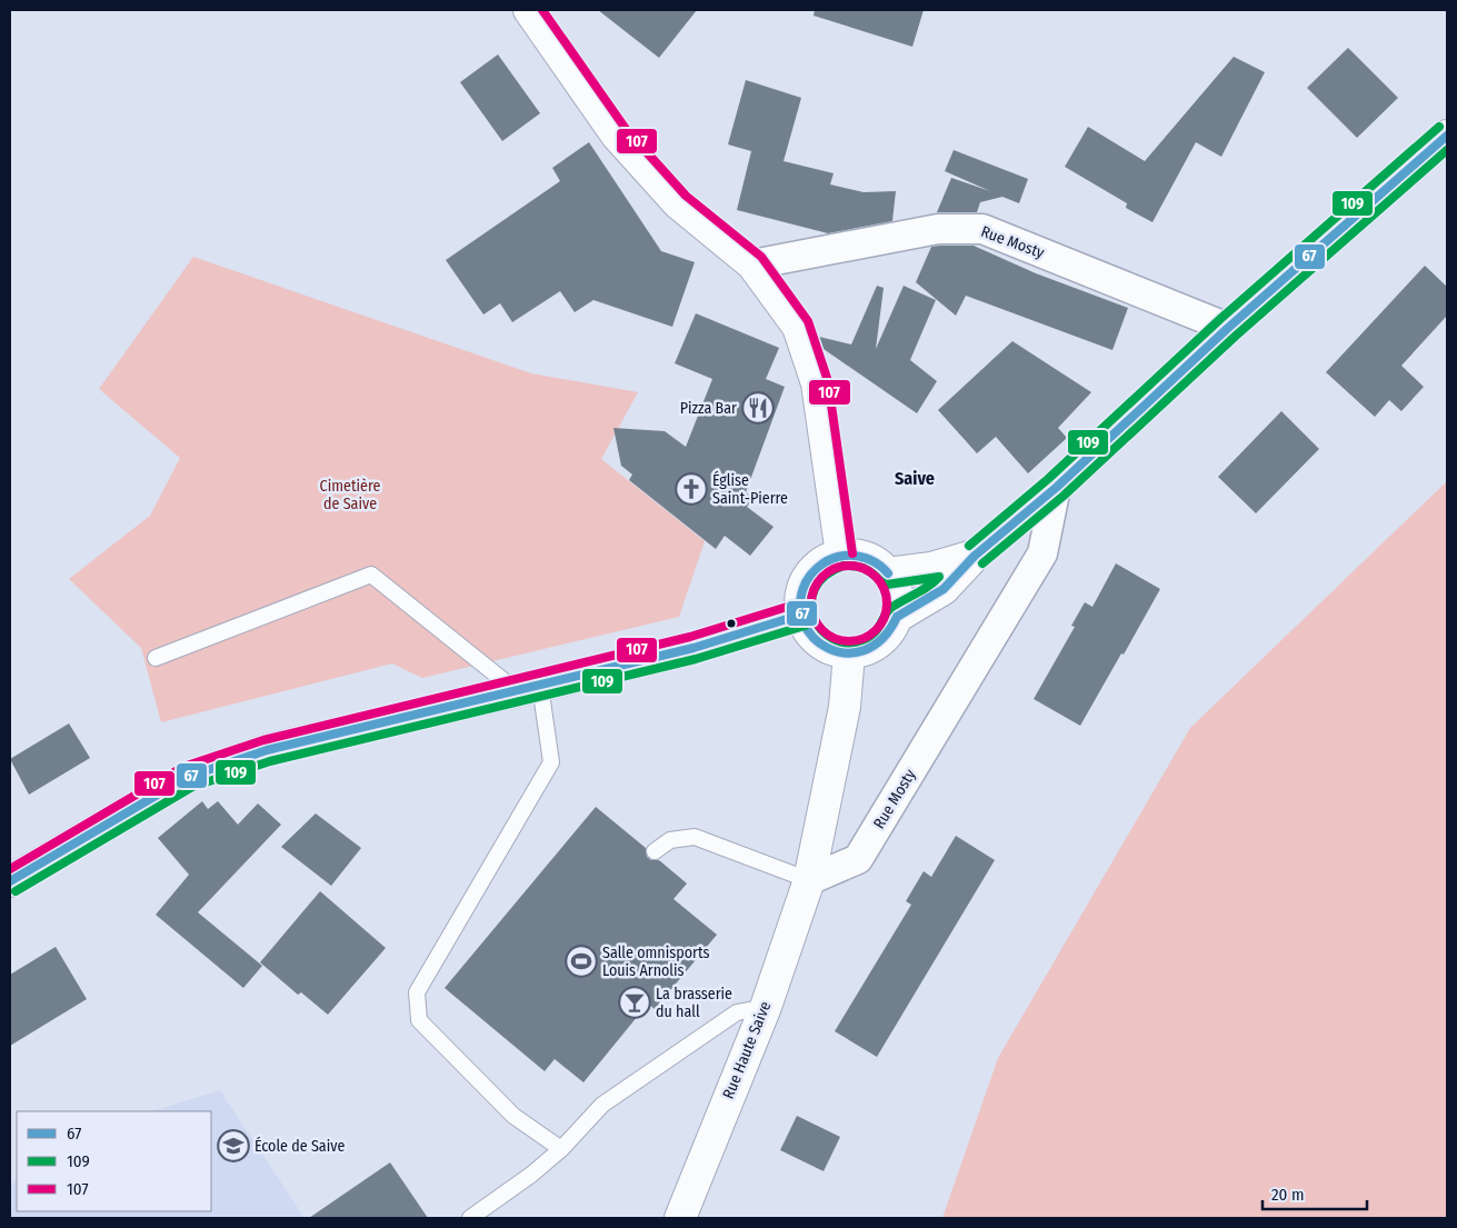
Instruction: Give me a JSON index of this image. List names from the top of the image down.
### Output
{
  "streets": {
    "street": ["Rue Mosty", "Rue Haute Saive"]
  },
  "crossings": [
    ["Rue Mosty", "Rue Haute Saive"]
  ],
  "districts": ["Saive"],
  "parks": ["Cimetière de Saive"],
  "places": {
    "restaurant": ["Pizza Bar"],
    "church": ["Église Saint-Pierre"],
    "sports": ["Salle omnisports Louis Arnolis"],
    "bar": ["La brasserie du hall"],
    "school or university": ["École de Saive"]
  },
  "lines": ["transit line 107", "transit line 109", "transit line 67"],
  "legend": ["67", "109", "107"],
  "scale_bar": "20 m"
}
